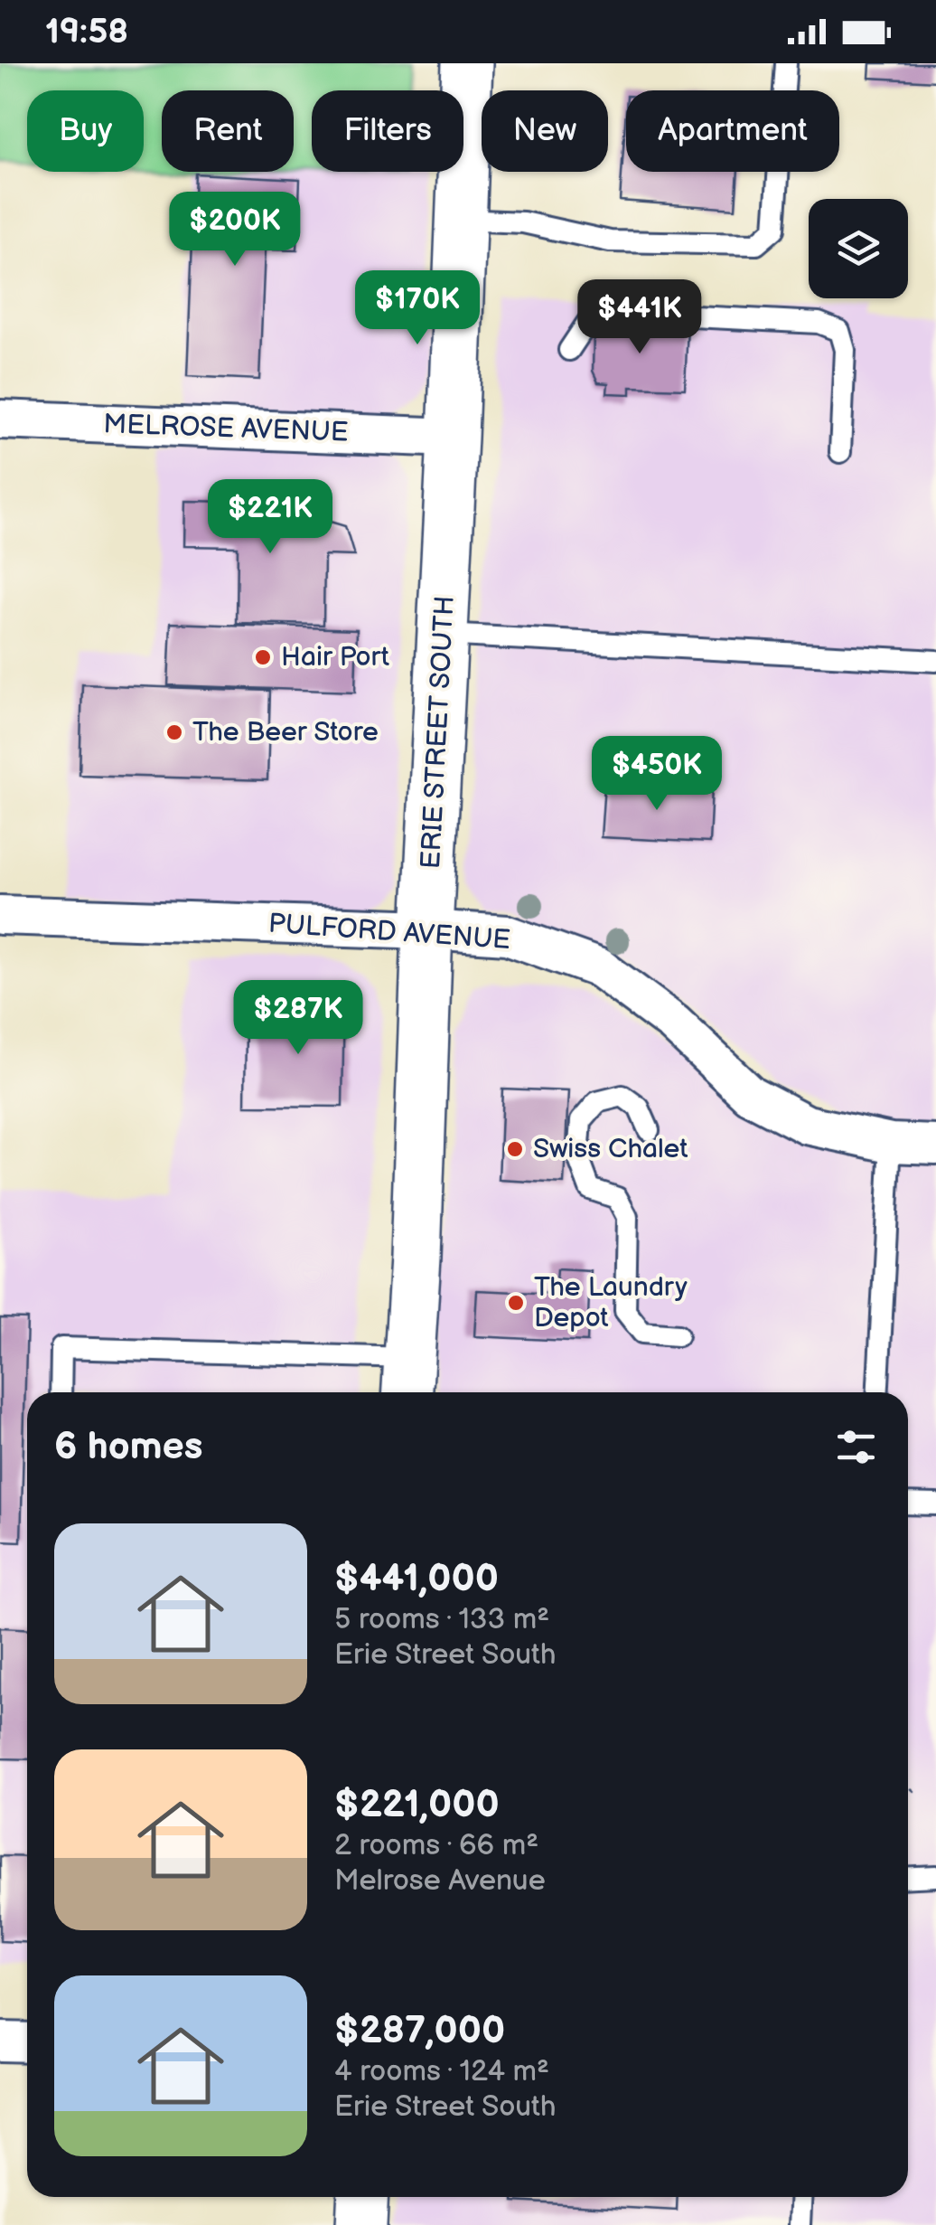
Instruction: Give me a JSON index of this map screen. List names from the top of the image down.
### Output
{
  "streets": {
    "main road": ["ERIE STREET SOUTH"],
    "street": ["MELROSE AVENUE", "PULFORD AVENUE"]
  },
  "crossings": [
    ["MELROSE AVENUE", "ERIE STREET SOUTH"],
    ["ERIE STREET SOUTH", "PULFORD AVENUE"]
  ],
  "places": [
    "Hair Port",
    "The Beer Store",
    "Swiss Chalet",
    "The Laundry Depot"
  ],
  "page": {
    "status": "19:58",
    "chip": [
      "Buy",
      "Rent",
      "Filters",
      "New",
      "Apartment"
    ],
    "price": [
      "$200K",
      "$170K",
      "$441K",
      "$221K",
      "$450K",
      "$287K"
    ],
    "heading": "6 homes",
    "list": [
      {
        "name": "$441,000",
        "note": "5 rooms · 133 m² · Erie Street South"
      },
      {
        "name": "$221,000",
        "note": "2 rooms · 66 m² · Melrose Avenue"
      },
      {
        "name": "$287,000",
        "note": "4 rooms · 124 m² · Erie Street South"
      }
    ]
  }
}
